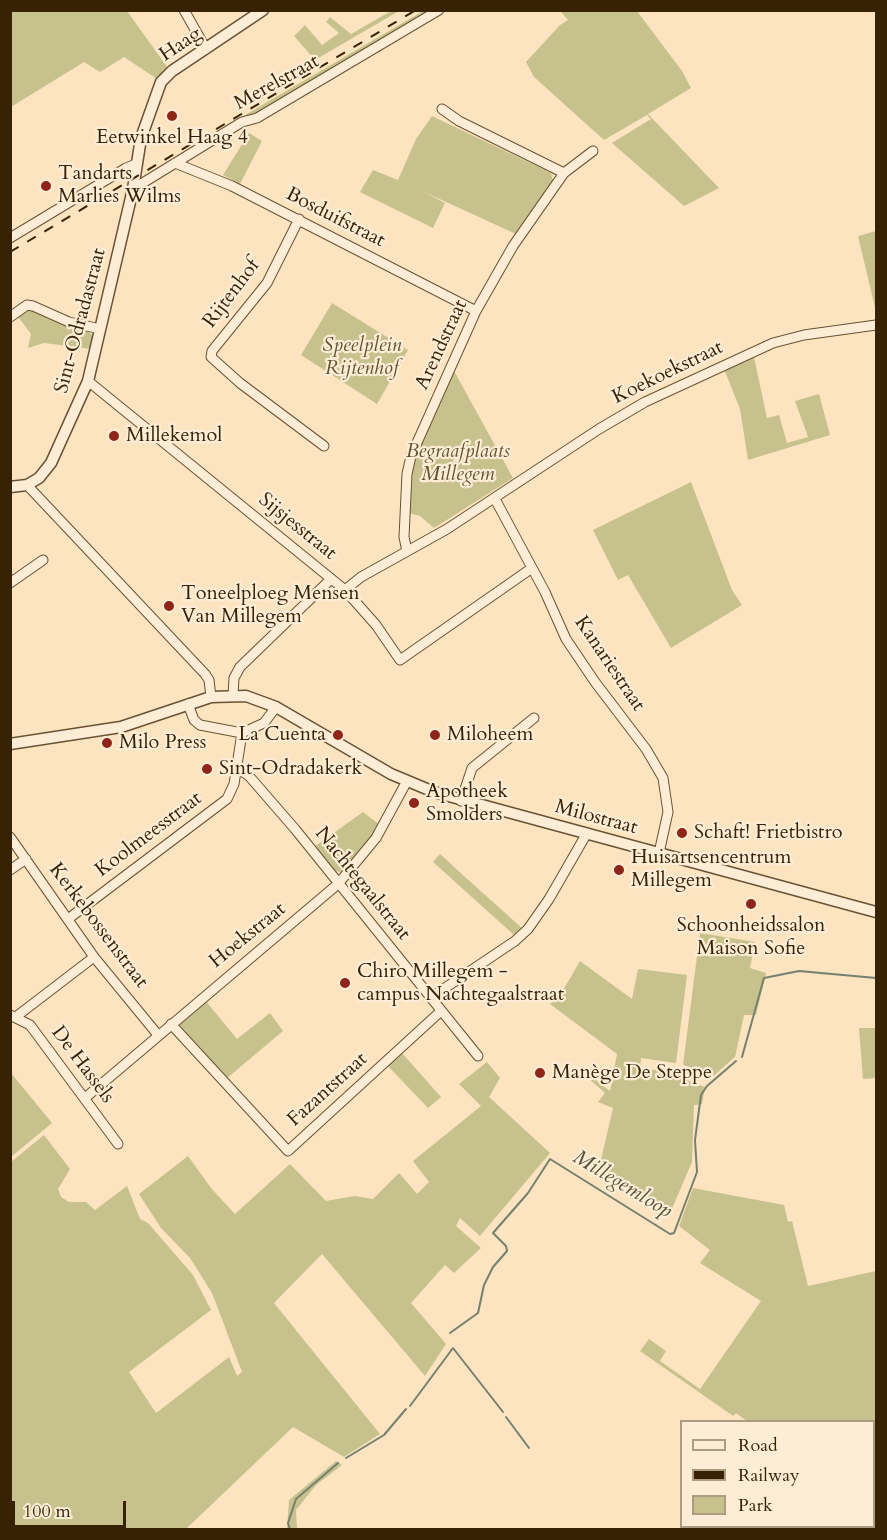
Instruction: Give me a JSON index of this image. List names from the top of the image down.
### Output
{
  "streets": {
    "street": [
      "Haag",
      "Merelstraat",
      "Bosduifstraat",
      "Rijtenhof",
      "Sint-Odradastraat",
      "Arendstraat",
      "Koekoekstraat",
      "Sijsjesstraat",
      "Kanariestraat",
      "Milostraat",
      "Koolmeesstraat",
      "Nachtegaalstraat",
      "Kerkebossenstraat",
      "Hoekstraat",
      "De Hassels",
      "Fazantstraat"
    ]
  },
  "crossings": [
    ["Haag", "Sint-Odradastraat"],
    ["Merelstraat", "Bosduifstraat"],
    ["Merelstraat", "Sint-Odradastraat"],
    ["Bosduifstraat", "Rijtenhof"],
    ["Bosduifstraat", "Arendstraat"],
    ["Sint-Odradastraat", "Sijsjesstraat"],
    ["Arendstraat", "Koekoekstraat"],
    ["Koekoekstraat", "Sijsjesstraat"],
    ["Koekoekstraat", "Kanariestraat"],
    ["Sijsjesstraat", "Kanariestraat"],
    ["Kanariestraat", "Milostraat"],
    ["Milostraat", "Hoekstraat"],
    ["Koolmeesstraat", "Nachtegaalstraat"],
    ["Koolmeesstraat", "Kerkebossenstraat"],
    ["Nachtegaalstraat", "Hoekstraat"],
    ["Nachtegaalstraat", "Fazantstraat"],
    ["Kerkebossenstraat", "Hoekstraat"],
    ["Hoekstraat", "De Hassels"],
    ["Hoekstraat", "Fazantstraat"]
  ],
  "water": ["Millegemloop"],
  "parks": ["Speelplein Rijtenhof", "Begraafplaats Millegem"],
  "places": [
    "Eetwinkel Haag 4",
    "Tandarts Marlies Wilms",
    "Millekemol",
    "Toneelploeg Mensen Van Millegem",
    "La Cuenta",
    "Miloheem",
    "Milo Press",
    "Sint-Odradakerk",
    "Apotheek Smolders",
    "Schaft! Frietbistro",
    "Huisartsencentrum Millegem",
    "Schoonheidssalon Maison Sofie",
    "Chiro Millegem - campus Nachtegaalstraat",
    "Manège De Steppe"
  ],
  "legend": ["Road", "Railway", "Park"],
  "scale_bar": "100 m"
}
